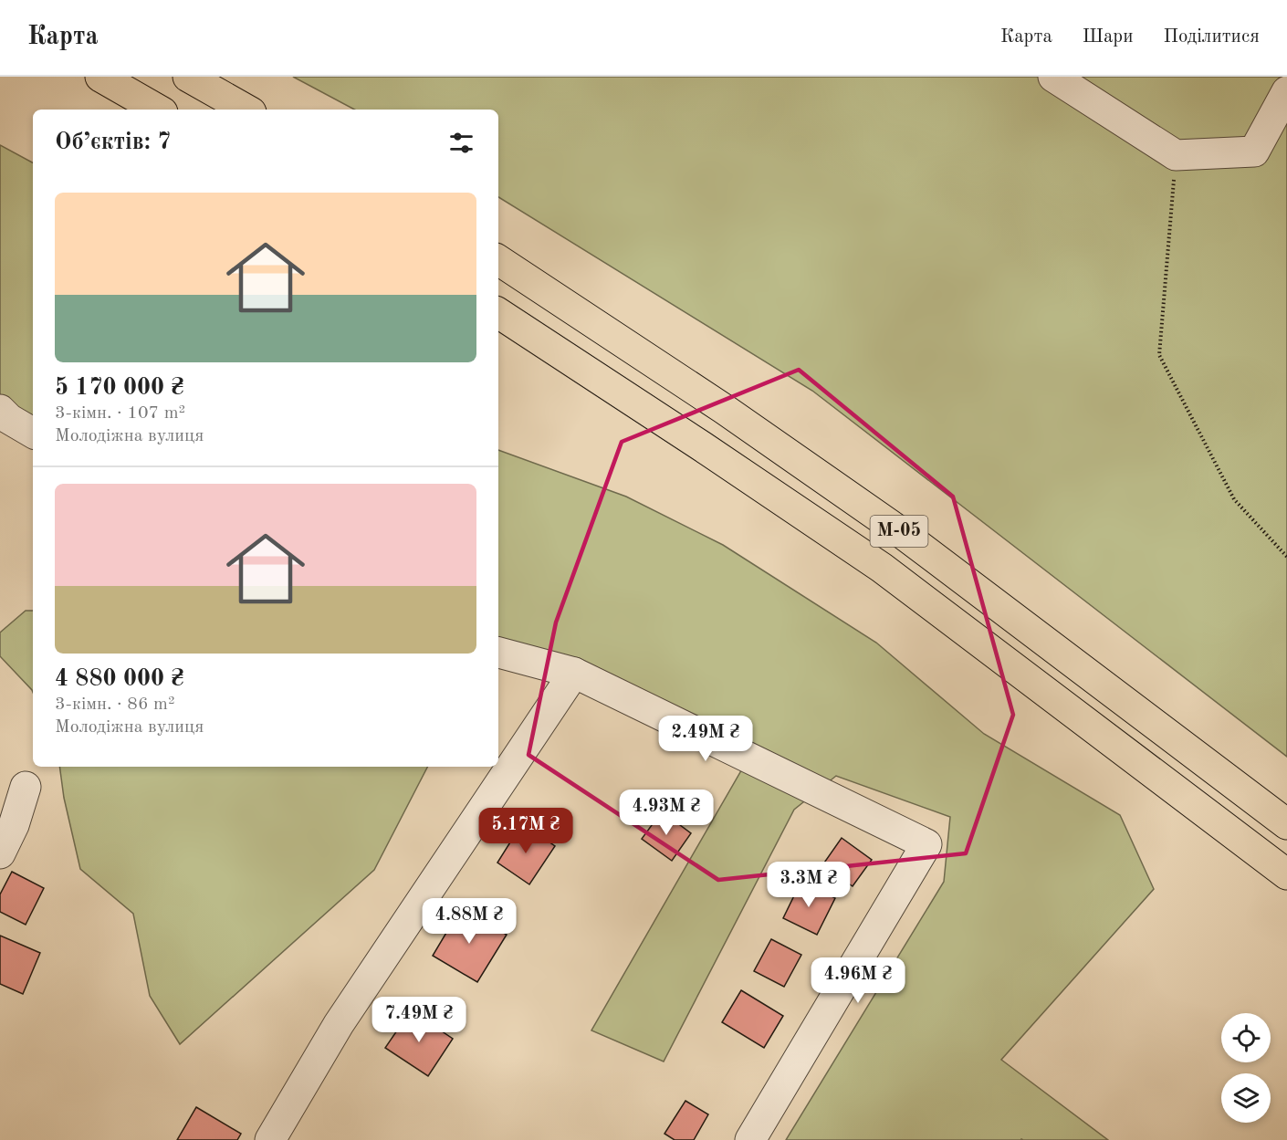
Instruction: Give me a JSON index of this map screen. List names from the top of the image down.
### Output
{
  "streets": {
    "highway": ["М-05"]
  },
  "page": {
    "header": "Карта",
    "nav": ["Карта", "Шари", "Поділитися"],
    "heading": "Об’єктів: 7",
    "list": [
      {
        "name": "5 170 000 ₴",
        "note": "3-кімн. · 107 m² · Молодіжна вулиця"
      },
      {
        "name": "4 880 000 ₴",
        "note": "3-кімн. · 86 m² · Молодіжна вулиця"
      }
    ],
    "price": [
      "2.49M ₴",
      "4.93M ₴",
      "5.17M ₴",
      "3.3M ₴",
      "4.88M ₴",
      "4.96M ₴",
      "7.49M ₴"
    ]
  }
}
